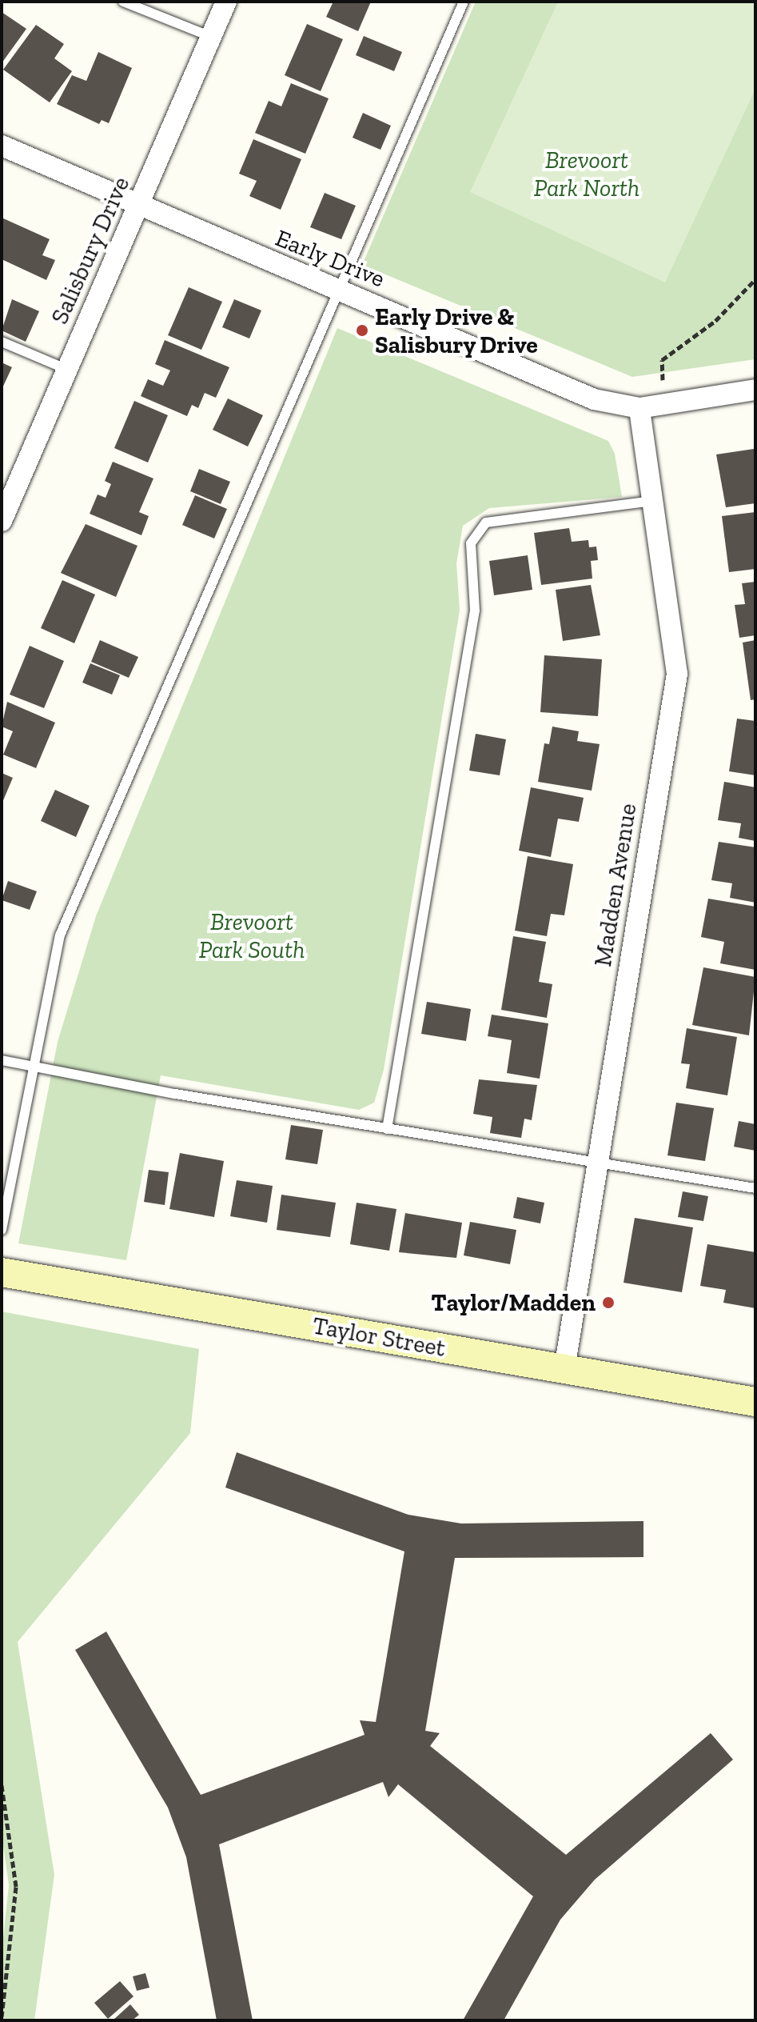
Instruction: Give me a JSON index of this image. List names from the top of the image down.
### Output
{
  "streets": {
    "main road": ["Taylor Street"],
    "street": ["Salisbury Drive", "Early Drive", "Madden Avenue"]
  },
  "crossings": [
    ["Salisbury Drive", "Early Drive"],
    ["Early Drive", "Madden Avenue"],
    ["Madden Avenue", "Taylor Street"]
  ],
  "parks": ["Brevoort Park North", "Brevoort Park South"],
  "places": ["Early Drive & Salisbury Drive", "Taylor/Madden"]
}
